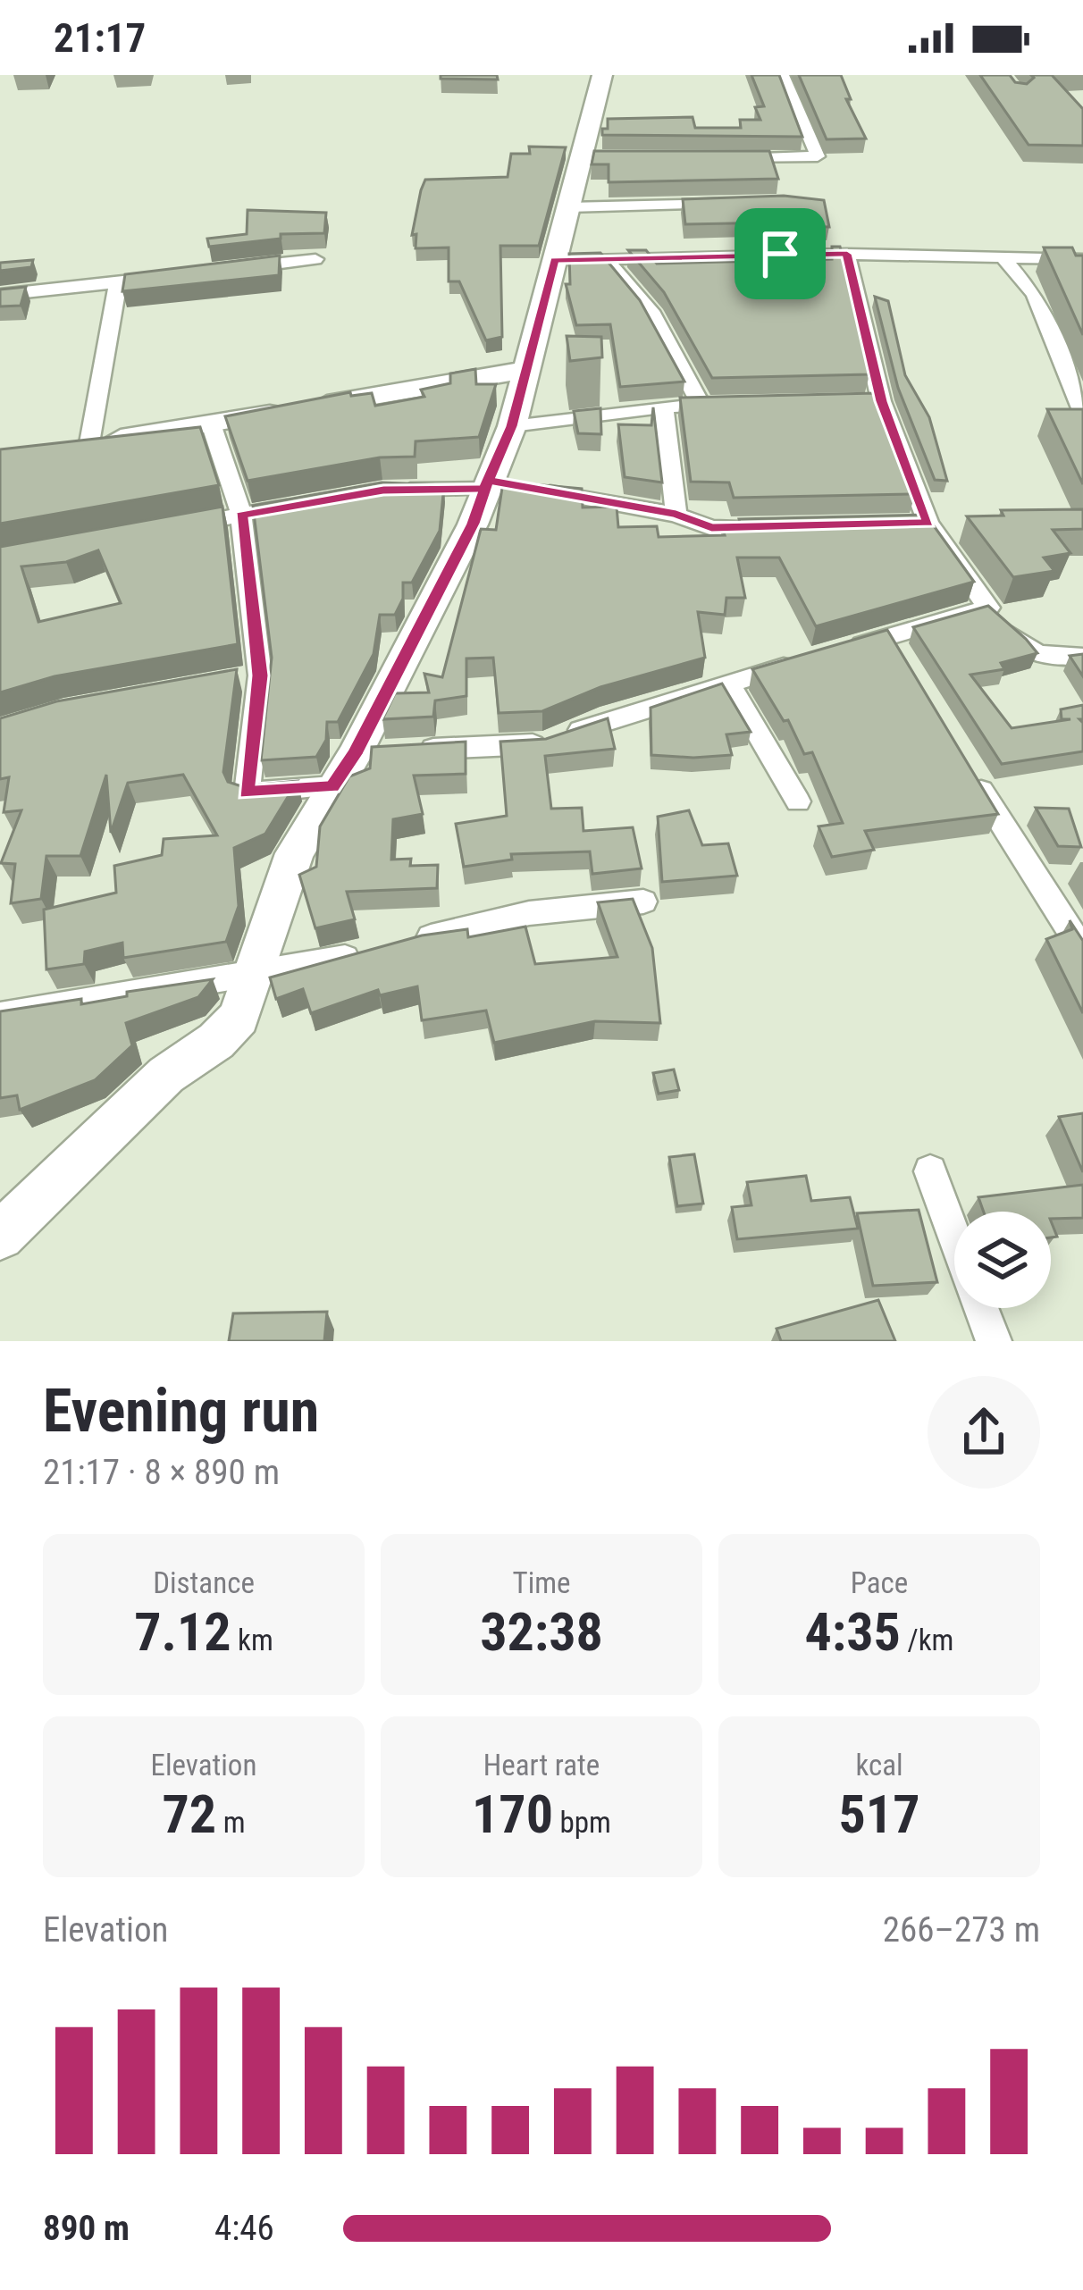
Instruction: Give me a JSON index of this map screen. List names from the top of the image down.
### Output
{
  "page": {
    "status": "21:17",
    "heading": ["Evening run", "21:17 · 8 × 890 m"],
    "stats": [
      ["Distance", "7.12 km"],
      ["Time", "32:38"],
      ["Pace", "4:35 /km"],
      ["Elevation", "72 m"],
      ["Heart rate", "170 bpm"],
      ["kcal", "517"]
    ],
    "chart": ["Elevation", "266–273 m"],
    "list": [
      {
        "name": "890 m",
        "note": "4:46"
      }
    ]
  }
}
